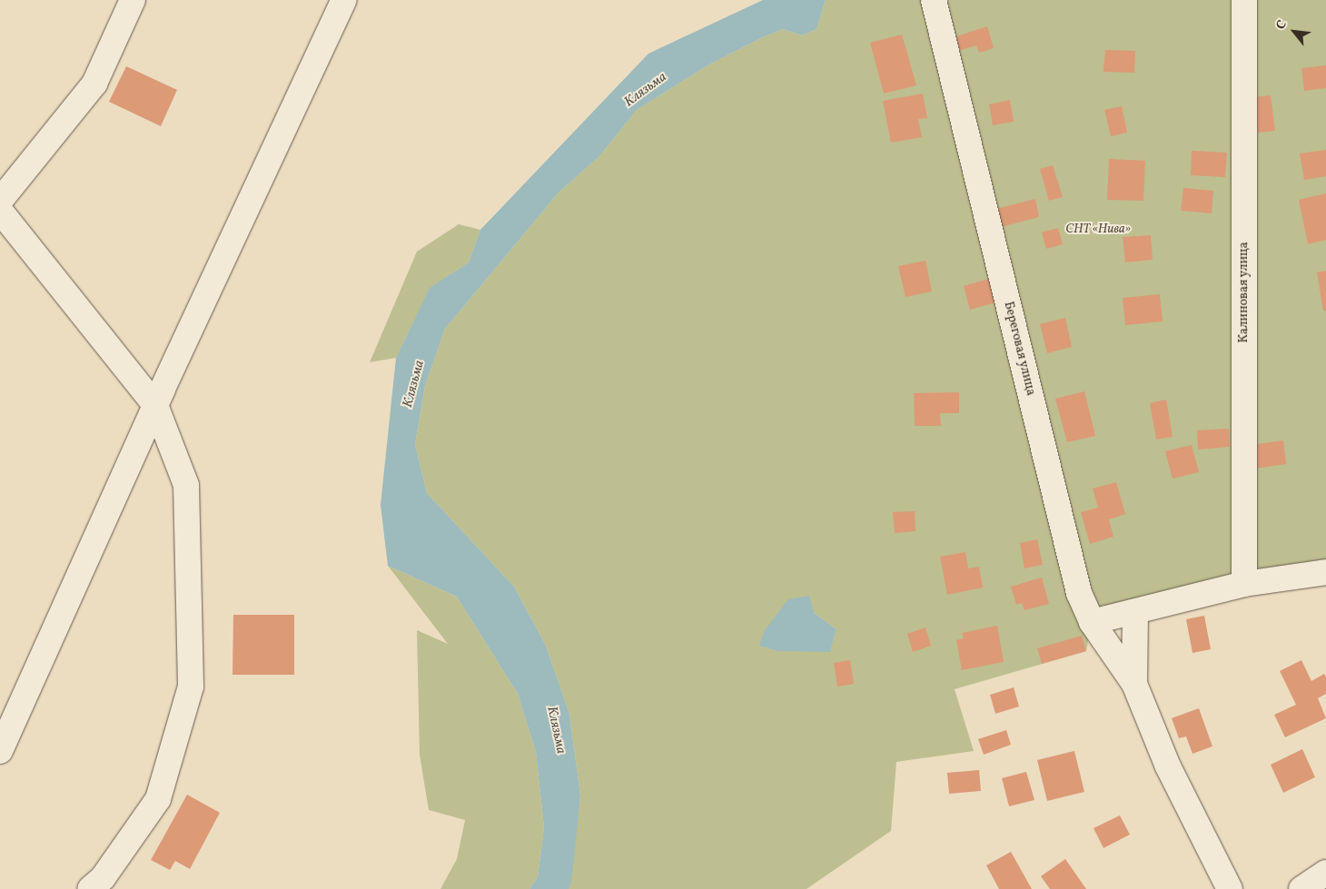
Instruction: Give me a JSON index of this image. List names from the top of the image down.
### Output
{
  "streets": {
    "street": ["Калиновая улица", "Береговая улица"]
  },
  "water": ["Клязьма"],
  "parks": ["СНТ «Нива»"],
  "north": "top left"
}
